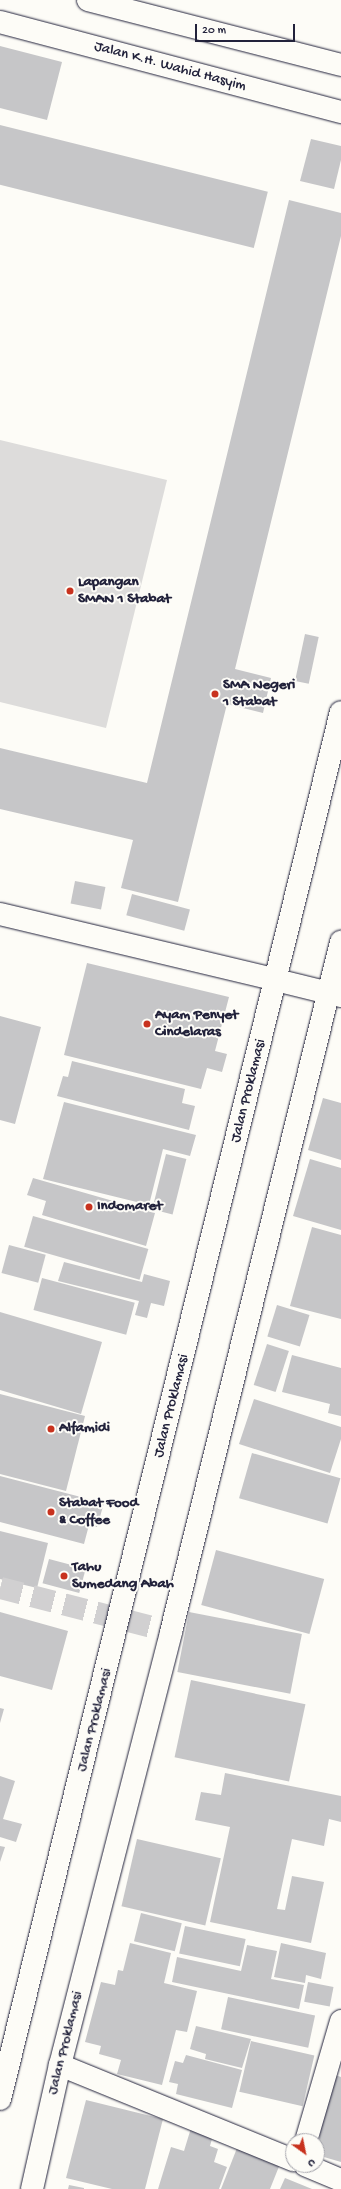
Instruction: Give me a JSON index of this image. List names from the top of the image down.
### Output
{
  "streets": {
    "street": ["Jalan K.H. Wahid Hasyim", "Jalan Proklamasi"]
  },
  "places": [
    "Lapangan SMAN 1 Stabat",
    "SMA Negeri 1 Stabat",
    "Ayam Penyet Cindelaras",
    "Indomaret",
    "Alfamidi",
    "Stabat Food & Coffee",
    "Tahu Sumedang Abah"
  ],
  "scale_bar": "20 m",
  "north": "bottom right"
}
